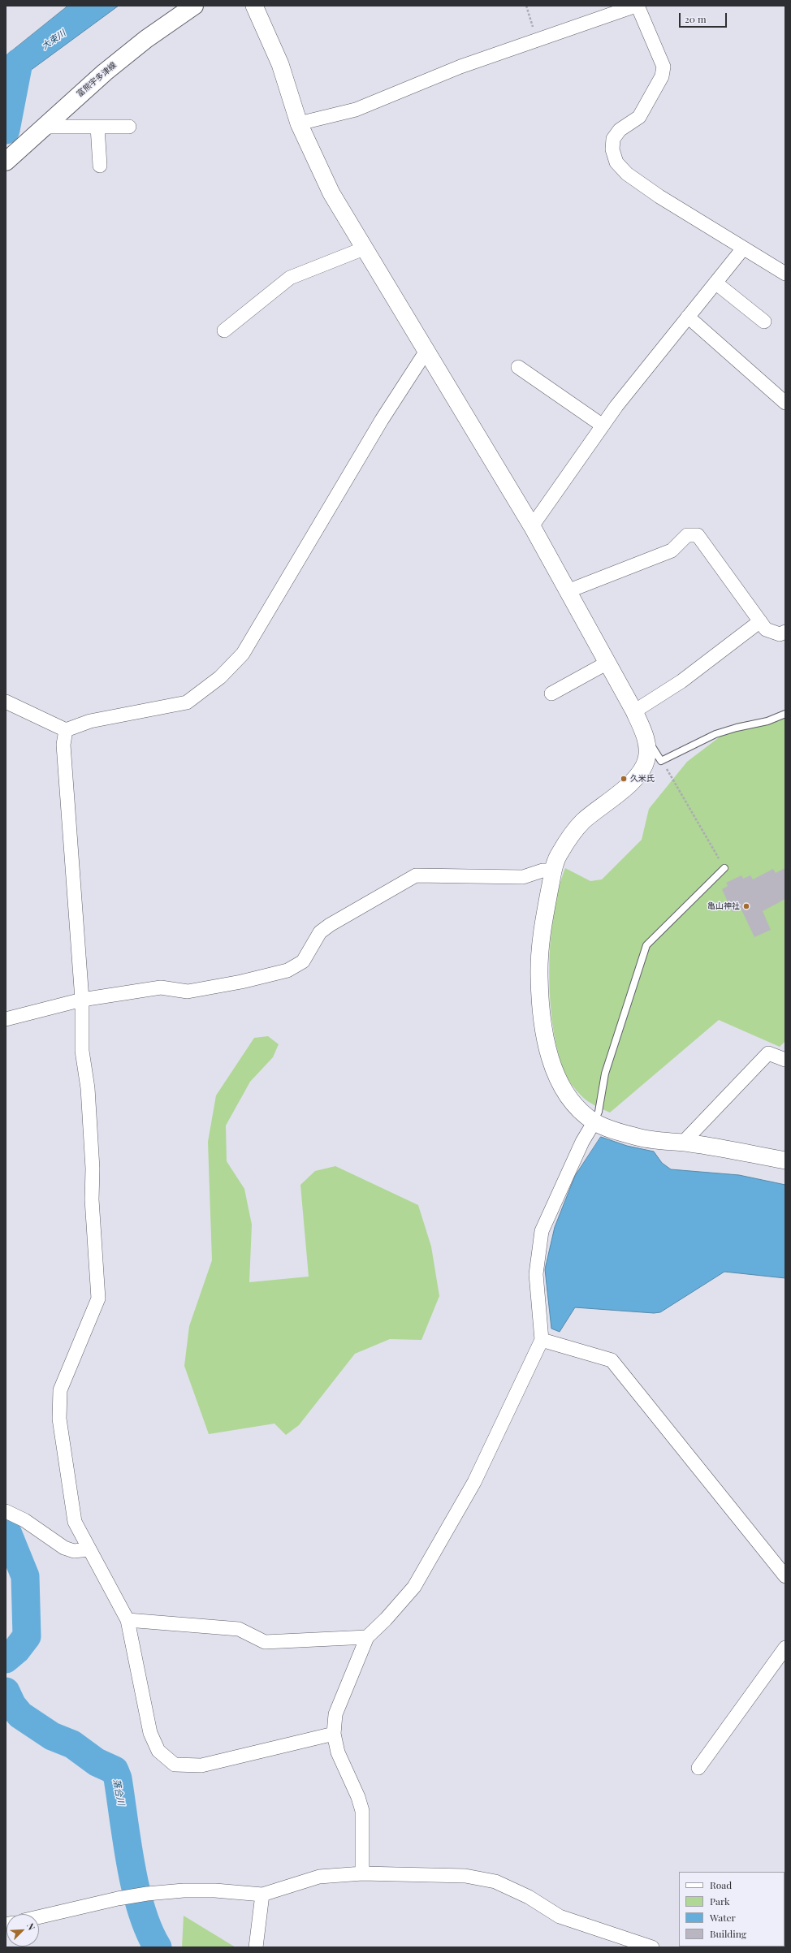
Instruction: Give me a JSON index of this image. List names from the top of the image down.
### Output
{
  "streets": {
    "main road": ["富熊宇多津線"]
  },
  "water": ["大束川", "落合川"],
  "places": ["久米氏", "亀山神社"],
  "legend": [
    "Road",
    "Park",
    "Water",
    "Building"
  ],
  "scale_bar": "20 m",
  "north": "top right"
}
